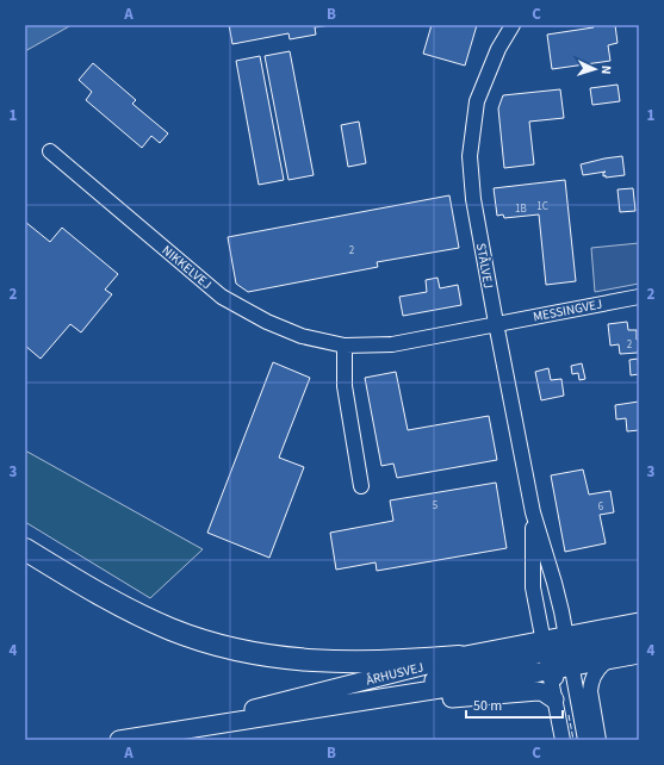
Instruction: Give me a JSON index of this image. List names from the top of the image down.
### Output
{
  "streets": {
    "main road": ["ÅRHUSVEJ"],
    "street": ["STÅLVEJ", "NIKKELVEJ", "MESSINGVEJ"]
  },
  "crossings": [
    ["STÅLVEJ", "NIKKELVEJ"],
    ["STÅLVEJ", "MESSINGVEJ"],
    ["STÅLVEJ", "ÅRHUSVEJ"],
    ["NIKKELVEJ", "MESSINGVEJ"]
  ],
  "house_numbers": [
    "1C",
    "1B",
    "2",
    "2",
    "5",
    "6"
  ],
  "scale_bar": "50 m",
  "north": "right",
  "grid": {
    "columns": ["A", "B", "C"],
    "rows": [
      "1",
      "2",
      "3",
      "4"
    ]
  }
}
